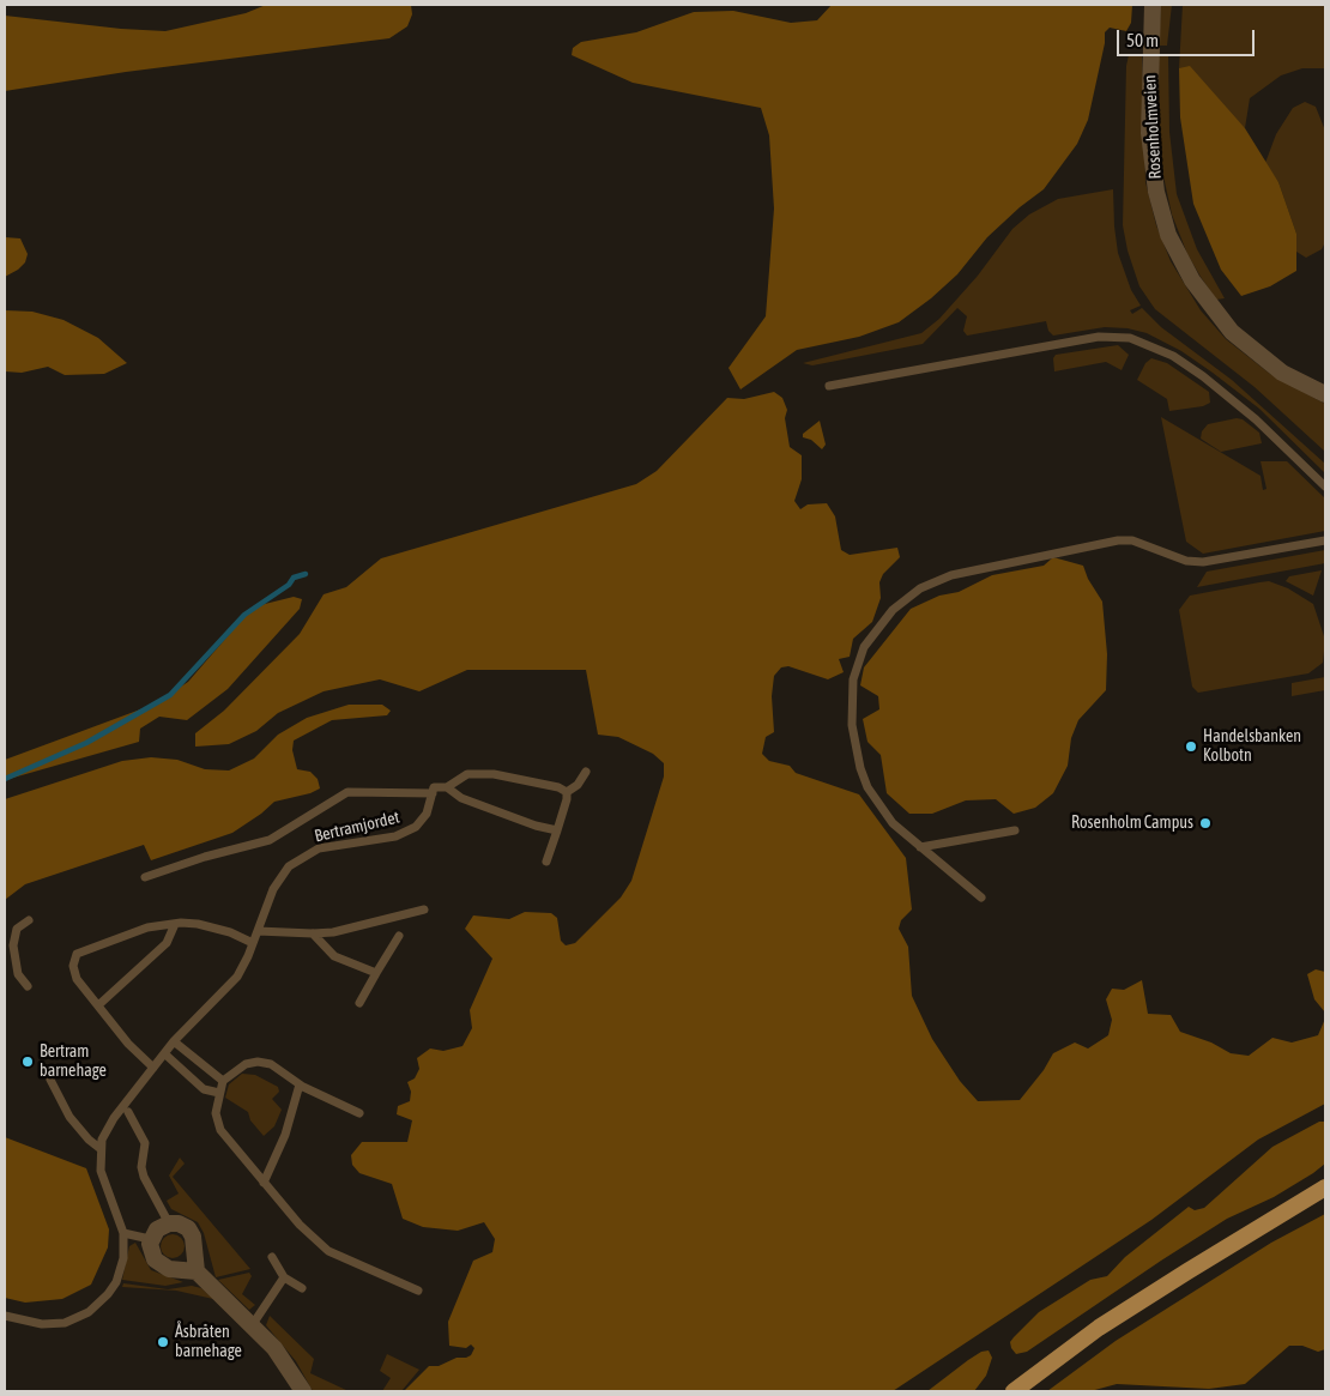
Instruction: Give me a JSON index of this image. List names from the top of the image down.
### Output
{
  "streets": {
    "street": ["Rosenholmveien"],
    "lane": ["Bertramjordet"]
  },
  "places": [
    "Handelsbanken Kolbotn",
    "Rosenholm Campus",
    "Bertram barnehage",
    "Åsbråten barnehage"
  ],
  "scale_bar": "50 m"
}
